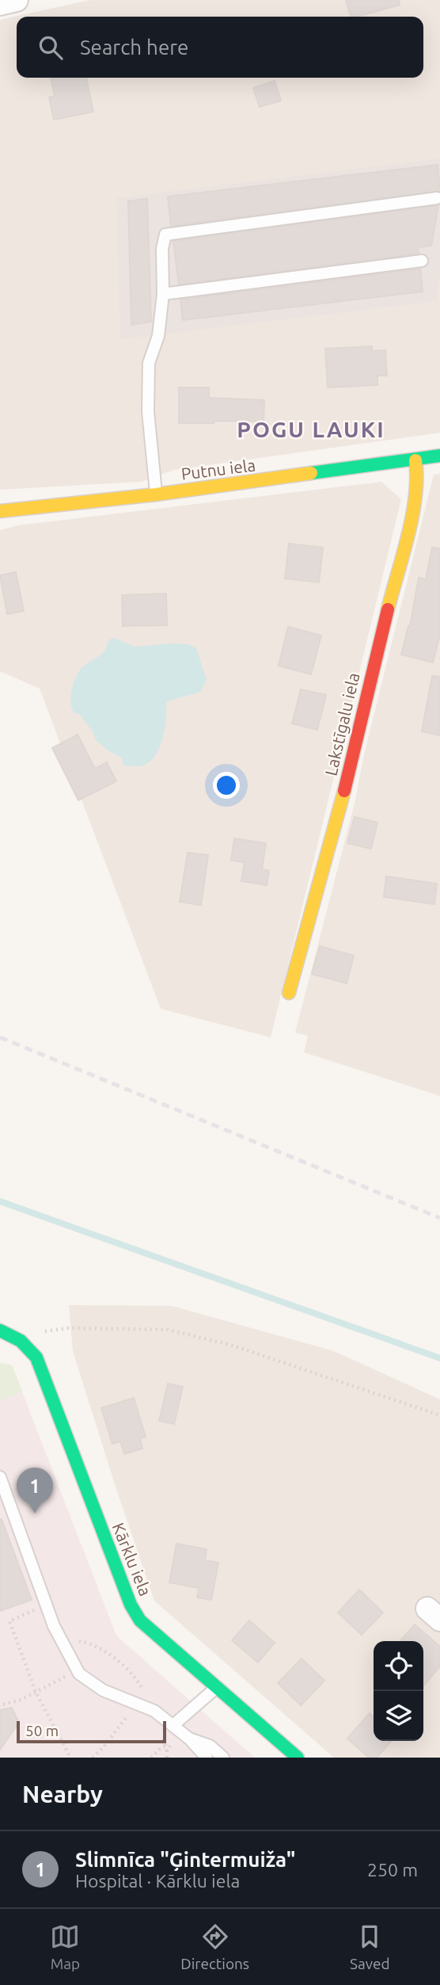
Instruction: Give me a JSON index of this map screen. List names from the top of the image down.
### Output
{
  "streets": {
    "street": ["Putnu iela", "Lakstīgalu iela", "Kārklu iela"]
  },
  "crossings": [
    ["Putnu iela", "Lakstīgalu iela"]
  ],
  "districts": ["POGU LAUKI"],
  "scale_bar": "50 m",
  "page": {
    "search": "Search here",
    "pins": "1",
    "scale": "50 m",
    "heading": "Nearby",
    "list": [
      {
        "mark": "1",
        "name": "Slimnīca \"Ģintermuiža\"",
        "note": "Hospital · Kārklu iela",
        "value": "250 m"
      }
    ],
    "nav": ["Map", "Directions", "Saved"]
  }
}
